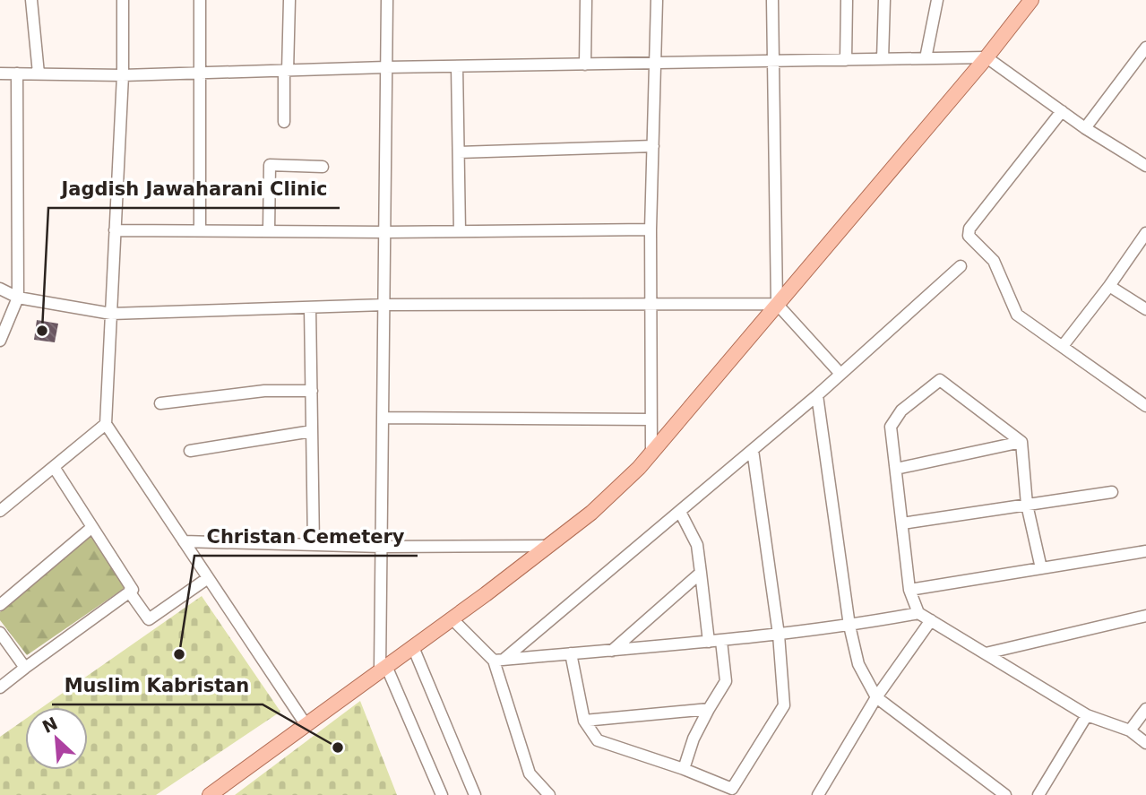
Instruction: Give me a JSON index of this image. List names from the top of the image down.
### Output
{
  "places": ["Jagdish Jawaharani Clinic", "Christan Cemetery", "Muslim Kabristan"],
  "north": "top left"
}
